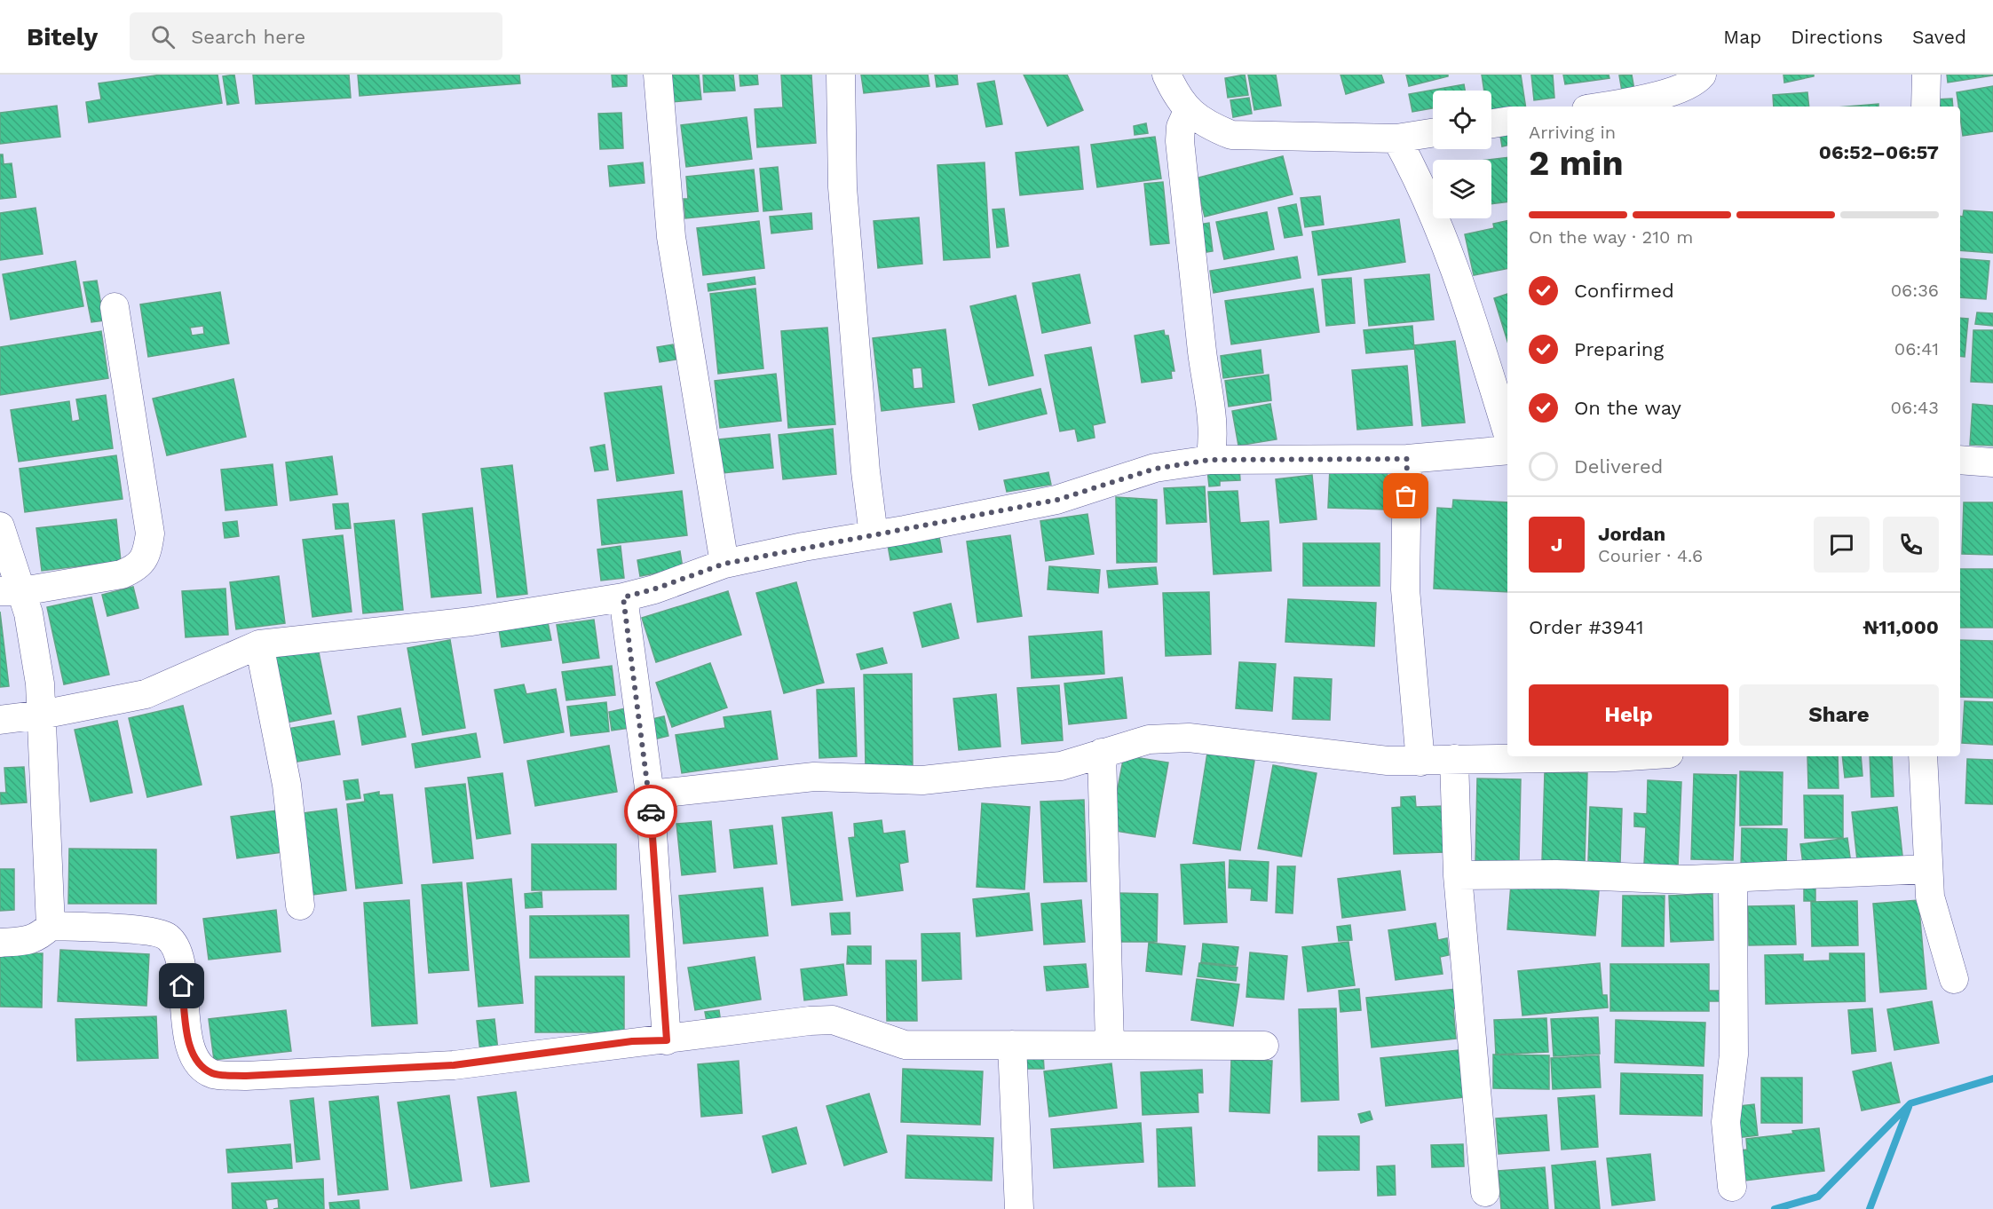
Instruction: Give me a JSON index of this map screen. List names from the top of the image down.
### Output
{
  "page": {
    "header": "Bitely",
    "search": "Search here",
    "nav": ["Map", "Directions", "Saved"],
    "heading": ["2 min", "Arriving in", "06:52–06:57"],
    "panel": [
      "Jordan",
      "Courier · 4.6",
      "Order #3941",
      "₦11,000"
    ],
    "bar": "On the way · 210 m",
    "list": [
      ["Confirmed", "06:36"],
      ["Preparing", "06:41"],
      ["On the way", "06:43"],
      "Delivered"
    ],
    "round": "J",
    "buttons": ["Help", "Share"]
  }
}
